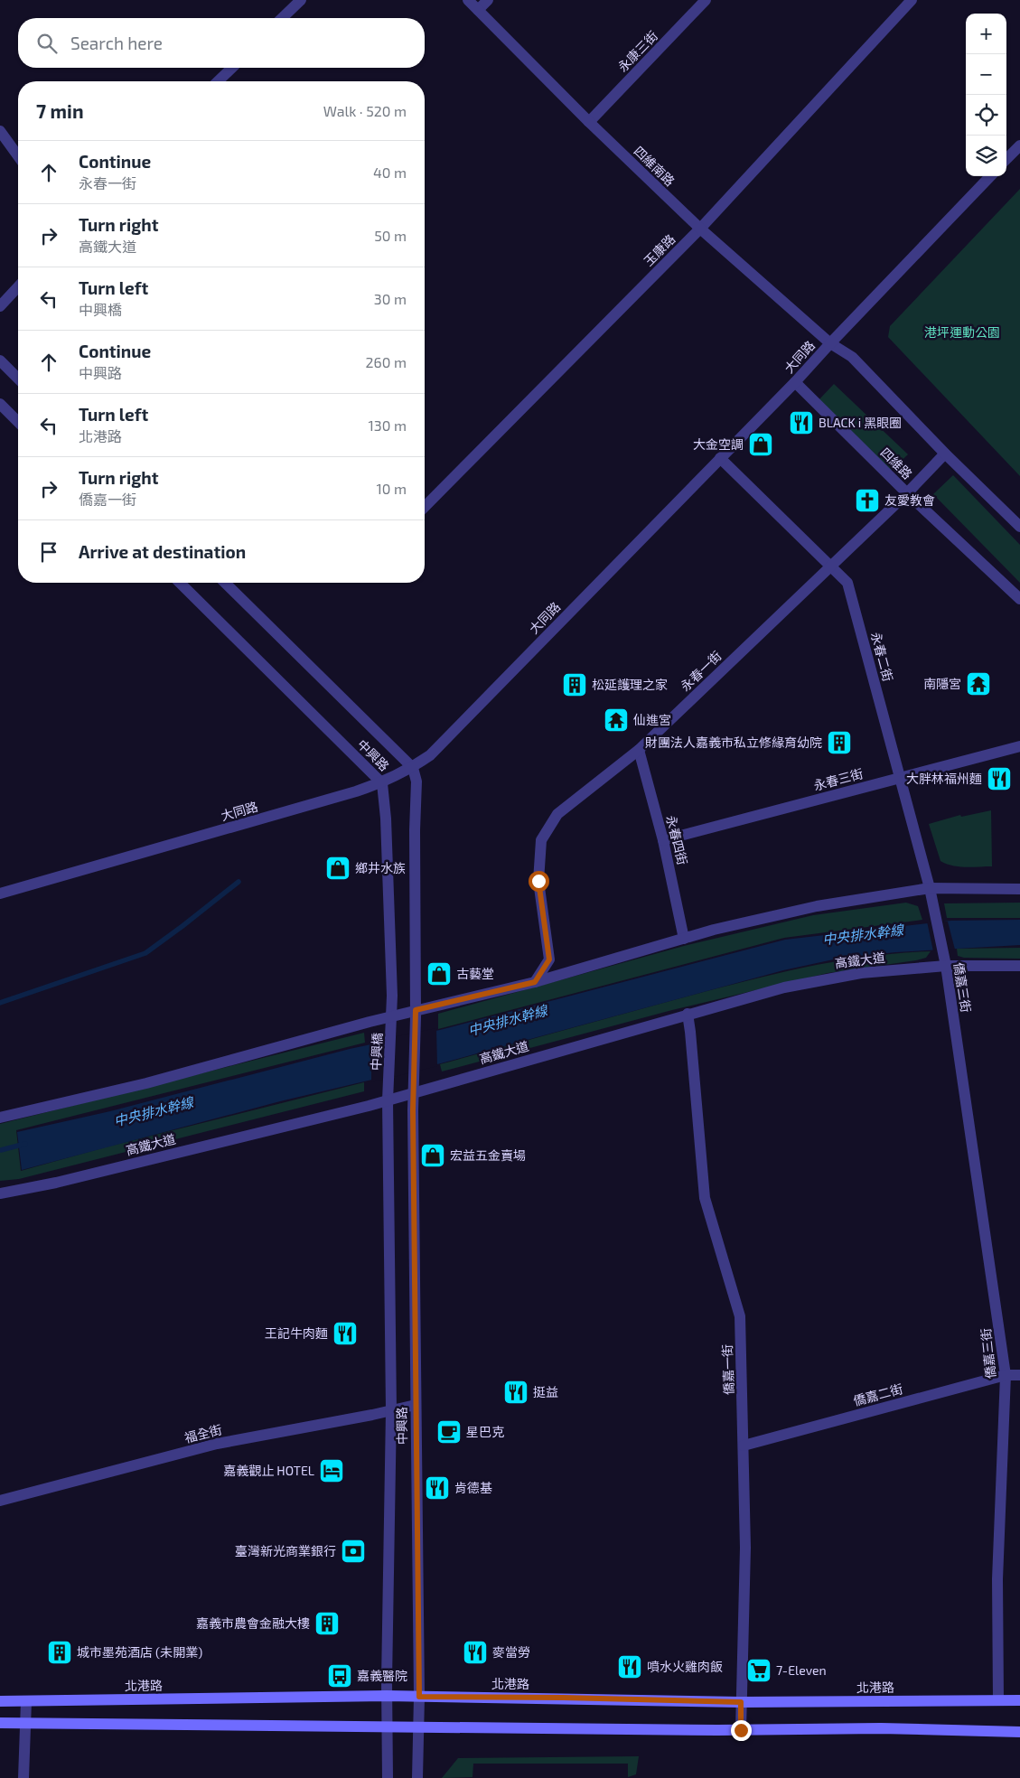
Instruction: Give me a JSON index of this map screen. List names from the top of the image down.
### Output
{
  "streets": {
    "main road": ["北港路"],
    "street": [
      "永康三街",
      "四維南路",
      "玉康路",
      "大同路",
      "四維路",
      "永春二街",
      "永春一街",
      "中興路",
      "永春三街",
      "永春四街",
      "高鐵大道",
      "僑嘉三街",
      "中興橋",
      "僑嘉一街",
      "僑嘉二街",
      "福全街"
    ]
  },
  "crossings": [
    ["永康三街", "四維南路"],
    ["四維南路", "玉康路"],
    ["四維南路", "大同路"],
    ["大同路", "四維路"],
    ["大同路", "永春二街"],
    ["大同路", "中興路"],
    ["四維路", "永春一街"],
    ["永春二街", "永春一街"],
    ["永春二街", "永春三街"],
    ["永春二街", "僑嘉三街"],
    ["永春一街", "永春四街"],
    ["中興路", "高鐵大道"],
    ["中興路", "中興橋"],
    ["中興路", "福全街"],
    ["中興路", "北港路"],
    ["永春三街", "永春四街"],
    ["高鐵大道", "僑嘉三街"],
    ["高鐵大道", "僑嘉一街"],
    ["僑嘉三街", "僑嘉二街"],
    ["僑嘉三街", "北港路"],
    ["僑嘉一街", "僑嘉二街"],
    ["僑嘉一街", "北港路"]
  ],
  "water": ["中央排水幹線"],
  "parks": ["港坪運動公園"],
  "places": {
    "restaurant": [
      "BLACK i 黑眼圈",
      "大胖林福州麵",
      "王記牛肉麵",
      "挺益",
      "肯德基",
      "麥當勞",
      "噴水火雞肉飯"
    ],
    "shop": [
      "大金空調",
      "鄉井水族",
      "古藝堂",
      "宏益五金賣場"
    ],
    "church": ["友愛教會"],
    "temple": ["南隱宮", "仙進宮"],
    "building": [
      "松延護理之家",
      "財團法人嘉義市私立修緣育幼院",
      "嘉義市農會金融大樓",
      "城市墨苑酒店 (未開業)"
    ],
    "cafe": ["星巴克"],
    "hotel": ["嘉義觀止 HOTEL"],
    "bank": ["臺灣新光商業銀行"],
    "supermarket": ["7-Eleven"],
    "bus stop": ["嘉義醫院"]
  },
  "page": {
    "map_buttons": ["+", "−"],
    "search": "Search here",
    "heading": ["7 min", "Walk · 520 m"],
    "list": [
      ["Continue", "永春一街", "40 m"],
      ["Turn right", "高鐵大道", "50 m"],
      ["Turn left", "中興橋", "30 m"],
      ["Continue", "中興路", "260 m"],
      ["Turn left", "北港路", "130 m"],
      ["Turn right", "僑嘉一街", "10 m"],
      "Arrive at destination"
    ]
  }
}
